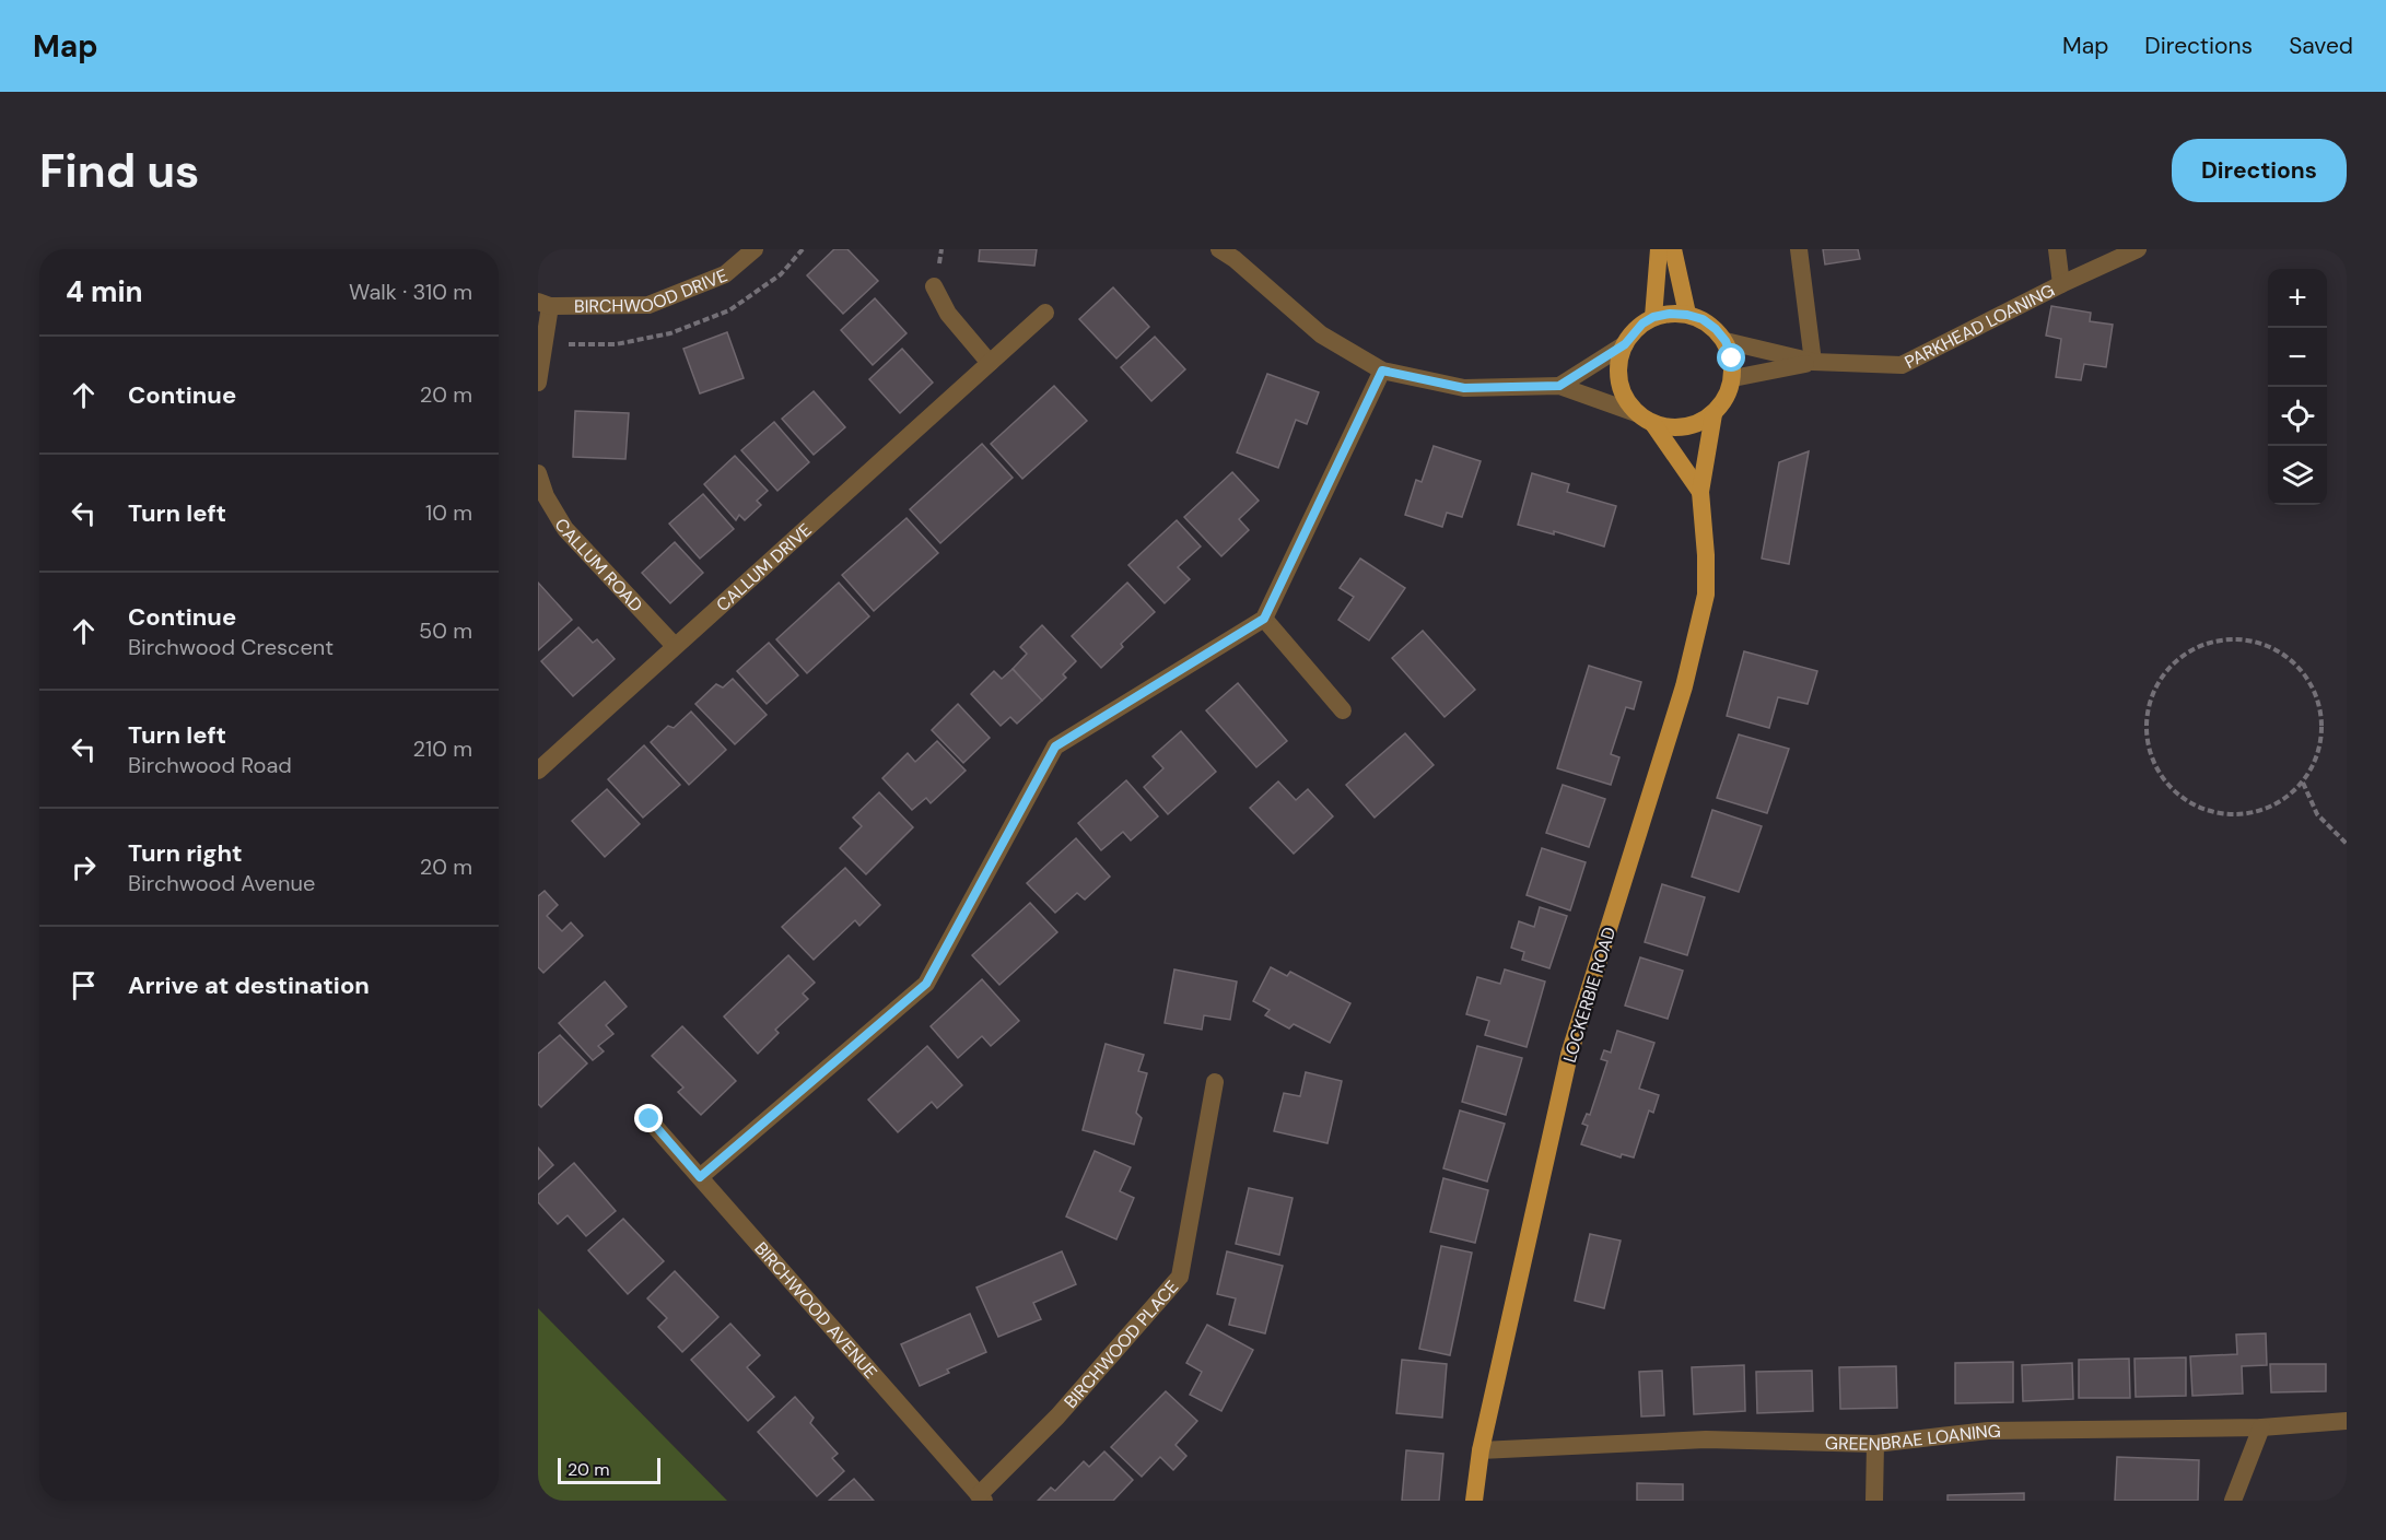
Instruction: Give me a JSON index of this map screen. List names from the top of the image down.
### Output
{
  "streets": {
    "main road": ["LOCKERBIE ROAD"],
    "street": [
      "BIRCHWOOD DRIVE",
      "PARKHEAD LOANING",
      "CALLUM ROAD",
      "CALLUM DRIVE",
      "BIRCHWOOD AVENUE",
      "BIRCHWOOD PLACE",
      "GREENBRAE LOANING"
    ]
  },
  "crossings": [
    ["PARKHEAD LOANING", "LOCKERBIE ROAD"],
    ["CALLUM ROAD", "CALLUM DRIVE"],
    ["LOCKERBIE ROAD", "GREENBRAE LOANING"],
    ["BIRCHWOOD AVENUE", "BIRCHWOOD PLACE"]
  ],
  "scale_bar": "20 m",
  "page": {
    "header": "Map",
    "nav": ["Map", "Directions", "Saved"],
    "buttons": "Directions",
    "title": "Find us",
    "heading": ["4 min", "Walk · 310 m"],
    "map_buttons": ["+", "−"],
    "list": [
      ["Continue", "20 m"],
      ["Turn left", "10 m"],
      ["Continue", "Birchwood Crescent", "50 m"],
      ["Turn left", "Birchwood Road", "210 m"],
      ["Turn right", "Birchwood Avenue", "20 m"],
      "Arrive at destination"
    ],
    "scale": "20 m"
  }
}
